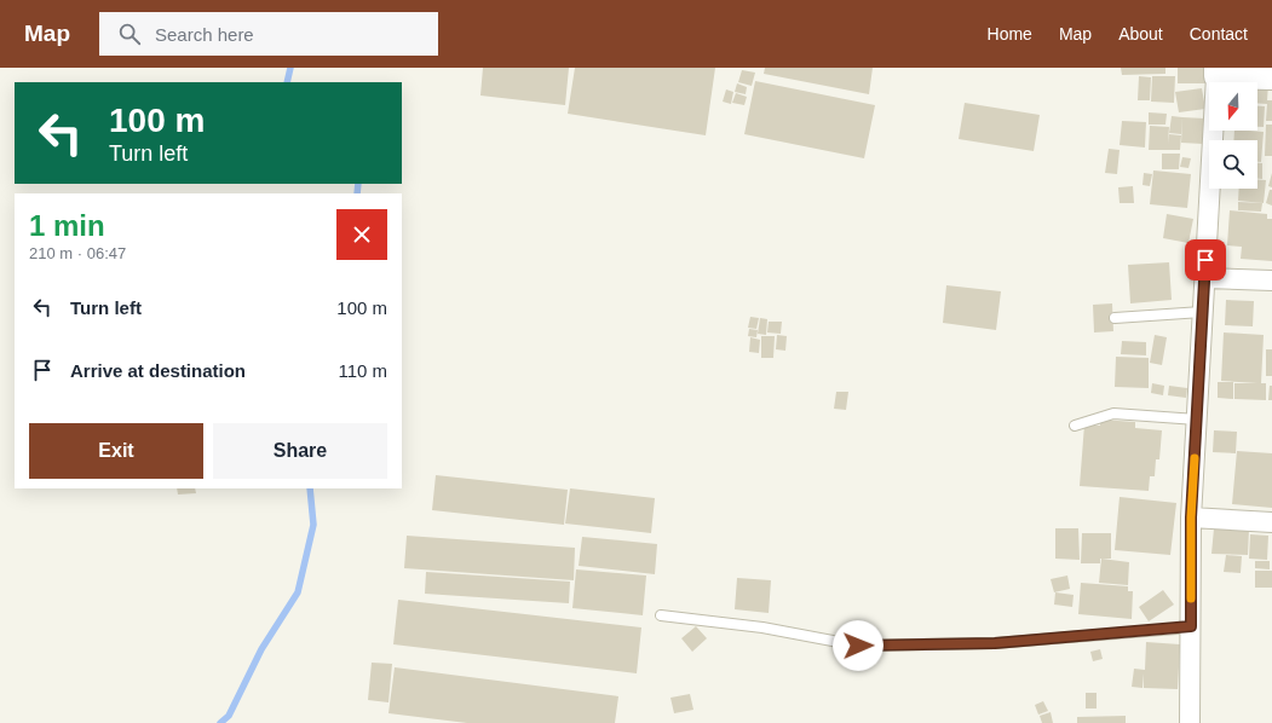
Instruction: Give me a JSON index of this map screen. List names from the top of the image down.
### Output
{
  "north": "bottom",
  "page": {
    "header": "Map",
    "search": "Search here",
    "nav": [
      "Home",
      "Map",
      "About",
      "Contact"
    ],
    "turn": ["100 m", "Turn left"],
    "heading": ["1 min", "210 m · 06:47"],
    "list": [
      {
        "name": "Turn left",
        "value": "100 m"
      },
      {
        "name": "Arrive at destination",
        "value": "110 m"
      }
    ],
    "buttons": ["Exit", "Share"]
  }
}
